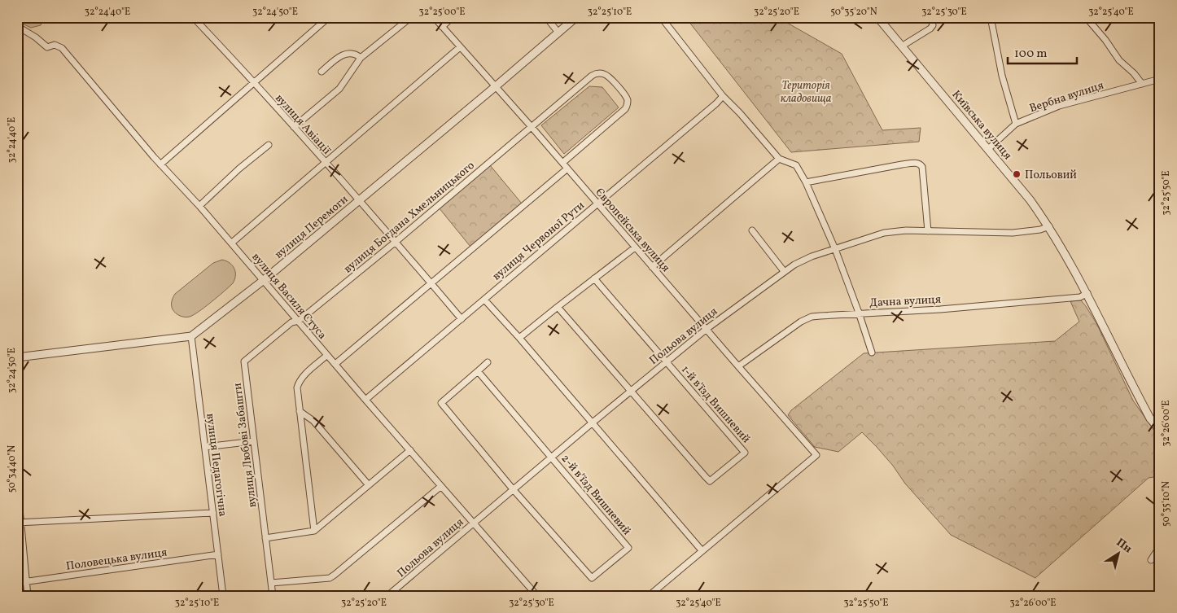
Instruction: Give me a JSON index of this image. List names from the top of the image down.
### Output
{
  "streets": {
    "street": [
      "Вербна вулиця",
      "вулиця Авіації",
      "Київська вулиця",
      "вулиця Богдана Хмельницького",
      "вулиця Перемоги",
      "Європейська вулиця",
      "вулиця Червоної Рути",
      "вулиця Василя Стуса",
      "Дачна вулиця",
      "Польова вулиця",
      "1-й в'їзд Вишневий",
      "вулиця Любові Забашти",
      "вулиця Педагогічна",
      "2-й вʼїзд Вишневий",
      "Половецька вулиця"
    ]
  },
  "crossings": [
    ["Вербна вулиця", "Київська вулиця"],
    ["вулиця Авіації", "вулиця Богдана Хмельницького"],
    ["вулиця Авіації", "вулиця Перемоги"],
    ["вулиця Авіації", "вулиця Червоної Рути"],
    ["Київська вулиця", "Дачна вулиця"],
    ["Київська вулиця", "Польова вулиця"],
    ["вулиця Богдана Хмельницького", "Європейська вулиця"],
    ["вулиця Богдана Хмельницького", "вулиця Василя Стуса"],
    ["вулиця Богдана Хмельницького", "вулиця Любові Забашти"],
    ["вулиця Перемоги", "Європейська вулиця"],
    ["вулиця Перемоги", "вулиця Василя Стуса"],
    ["вулиця Перемоги", "вулиця Педагогічна"],
    ["Європейська вулиця", "вулиця Червоної Рути"],
    ["Європейська вулиця", "Дачна вулиця"],
    ["Європейська вулиця", "Польова вулиця"],
    ["вулиця Червоної Рути", "вулиця Василя Стуса"],
    ["вулиця Василя Стуса", "Польова вулиця"],
    ["вулиця Василя Стуса", "вулиця Любові Забашти"],
    ["Польова вулиця", "1-й в'їзд Вишневий"],
    ["Польова вулиця", "2-й вʼїзд Вишневий"],
    ["вулиця Педагогічна", "Половецька вулиця"]
  ],
  "parks": ["Територія кладовища"],
  "places": ["Польовий"],
  "scale_bar": "100 m",
  "north": "top right",
  "coordinates": [
    "32°24'40\"E",
    "32°24'50\"E",
    "32°25'00\"E",
    "32°25'10\"E",
    "32°25'20\"E",
    "50°35'20\"N",
    "32°25'30\"E",
    "32°25'40\"E",
    "32°25'50\"E",
    "32°26'00\"E",
    "50°34'40\"N",
    "50°35'10\"N"
  ]
}
